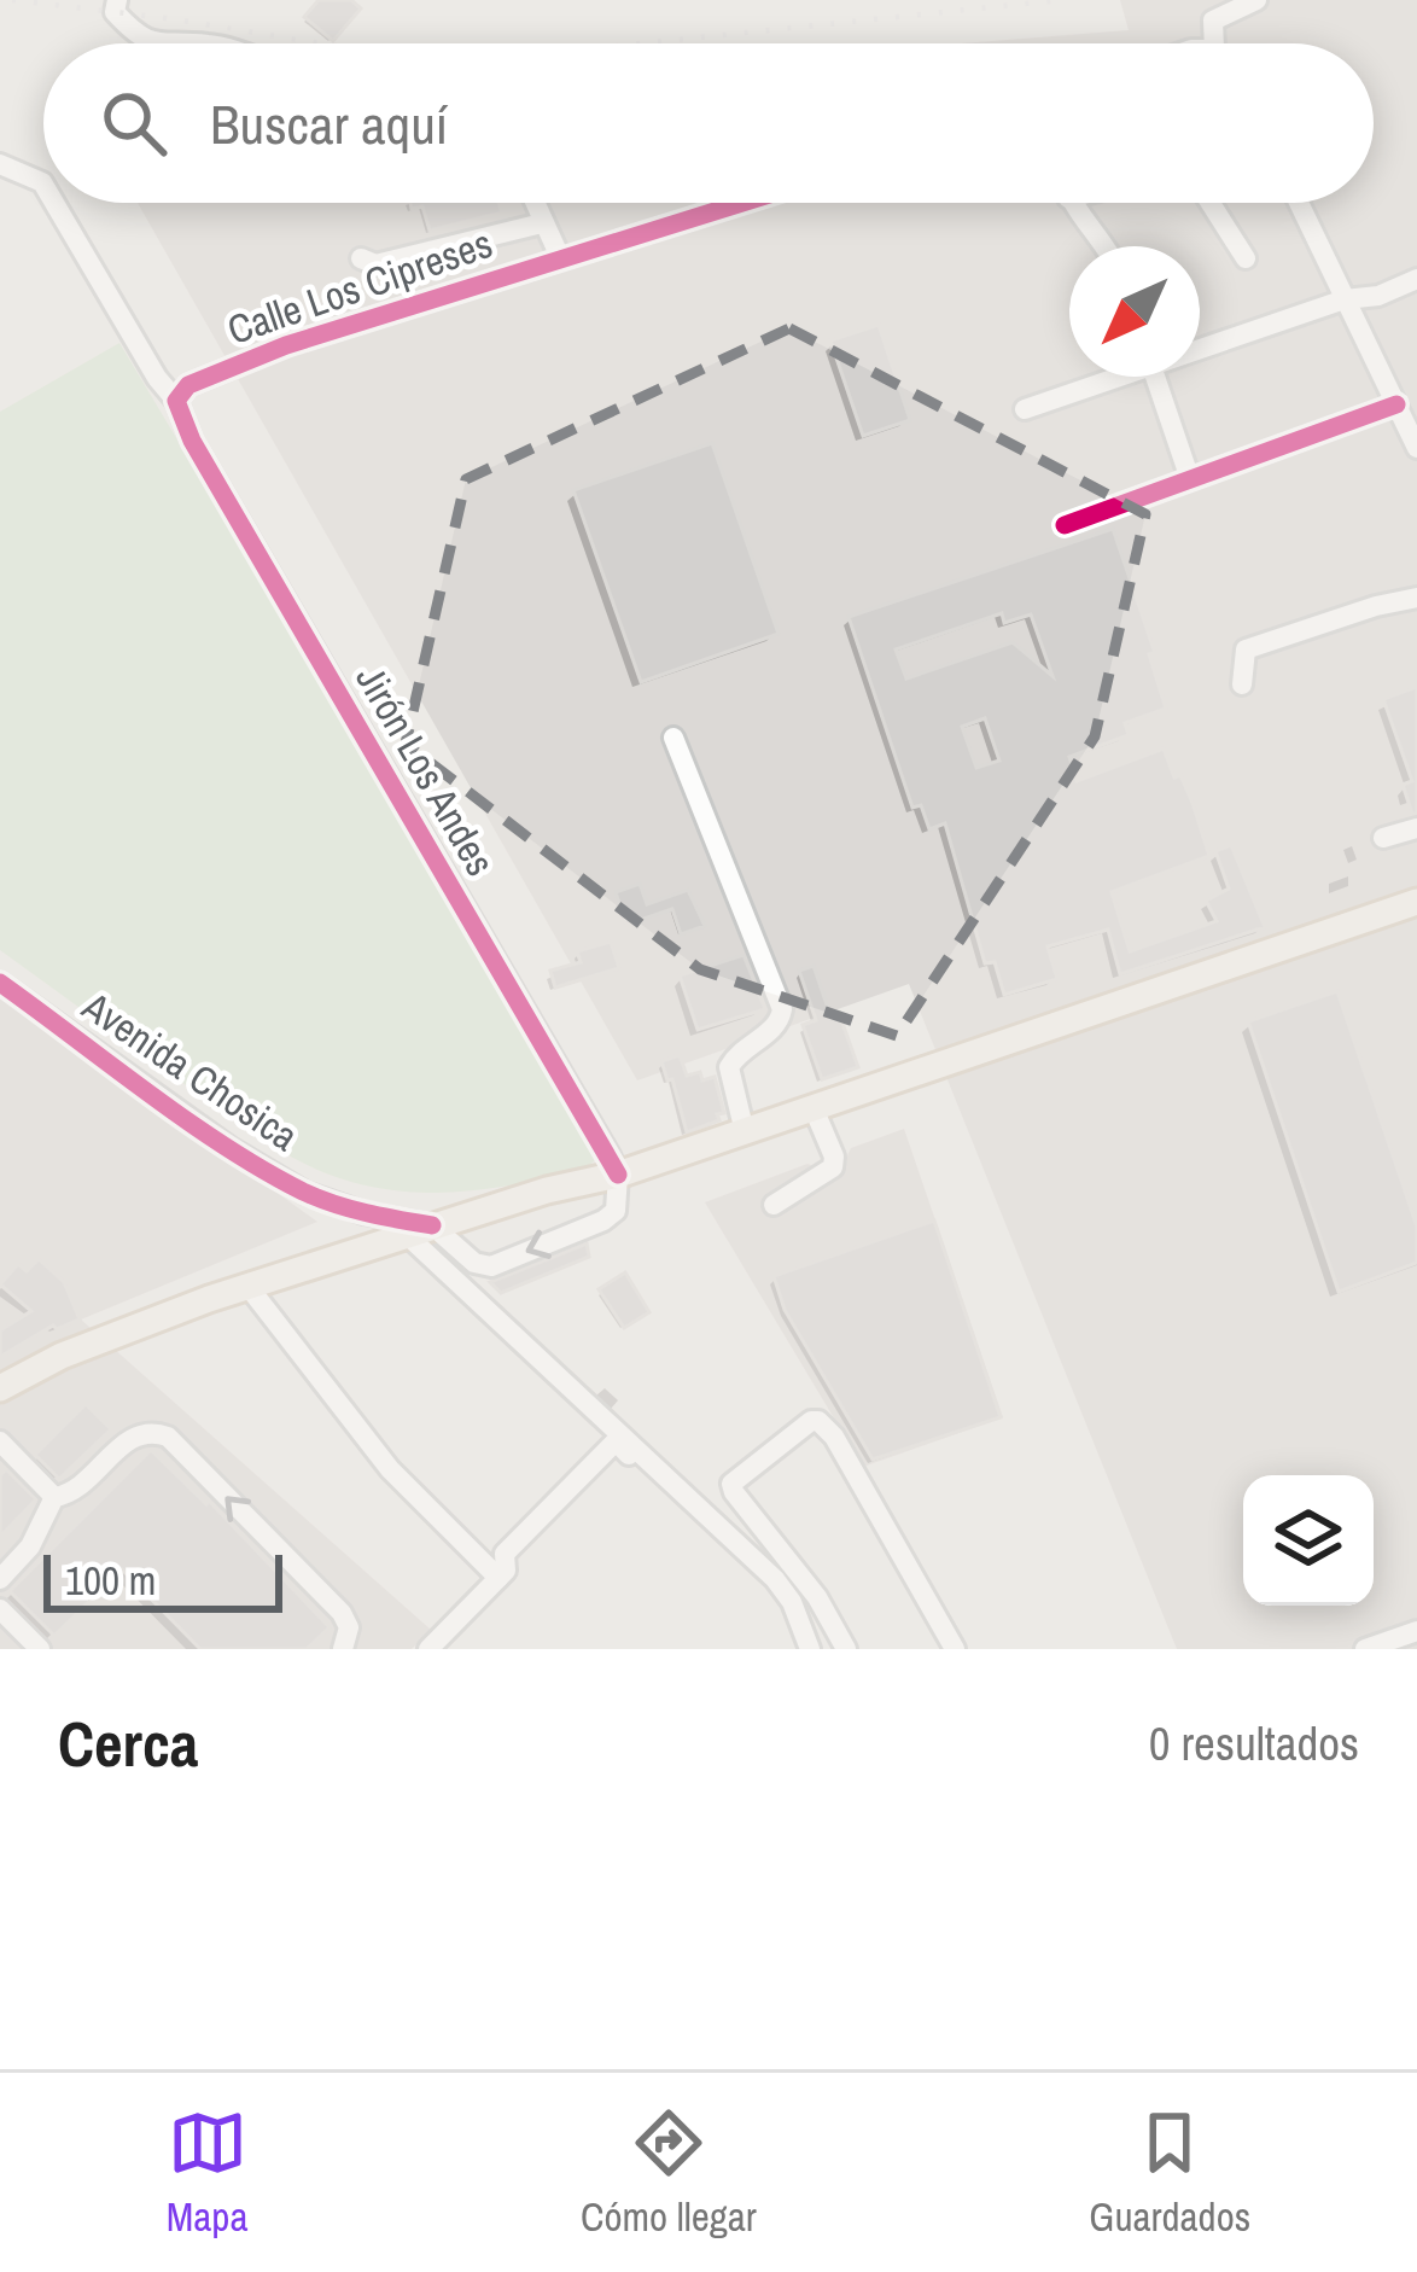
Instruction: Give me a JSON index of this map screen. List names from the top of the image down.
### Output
{
  "streets": {
    "main road": ["Avenida Chosica"],
    "street": ["Calle Los Cipreses", "Jirón Los Andes"]
  },
  "crossings": [
    ["Calle Los Cipreses", "Jirón Los Andes"],
    ["Jirón Los Andes", "Avenida Chosica"]
  ],
  "scale_bar": "100 m",
  "north": "bottom left",
  "page": {
    "search": "Buscar aquí",
    "scale": "100 m",
    "heading": ["Cerca", "0 resultados"],
    "nav": ["Mapa", "Cómo llegar", "Guardados"]
  }
}
